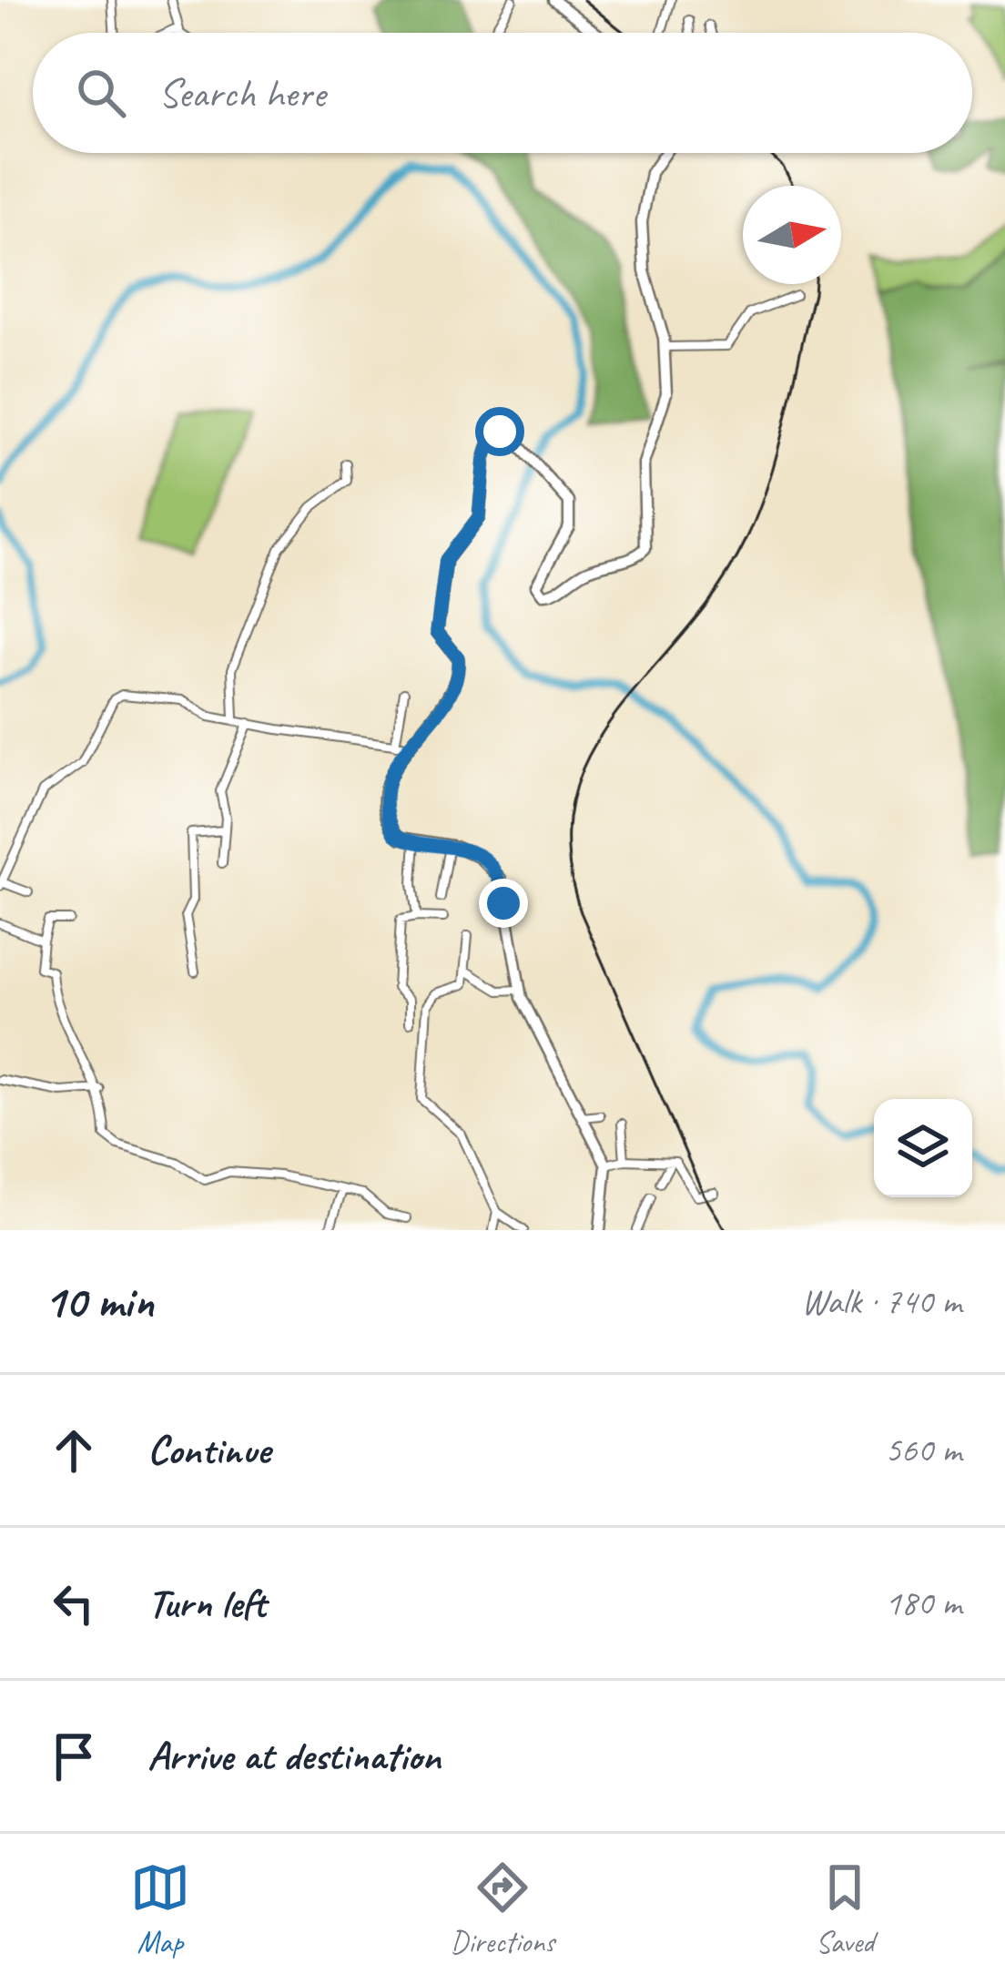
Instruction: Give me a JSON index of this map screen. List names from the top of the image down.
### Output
{
  "north": "right",
  "page": {
    "search": "Search here",
    "heading": ["10 min", "Walk · 740 m"],
    "list": [
      ["Continue", "560 m"],
      ["Turn left", "180 m"],
      "Arrive at destination"
    ],
    "nav": ["Map", "Directions", "Saved"]
  }
}
